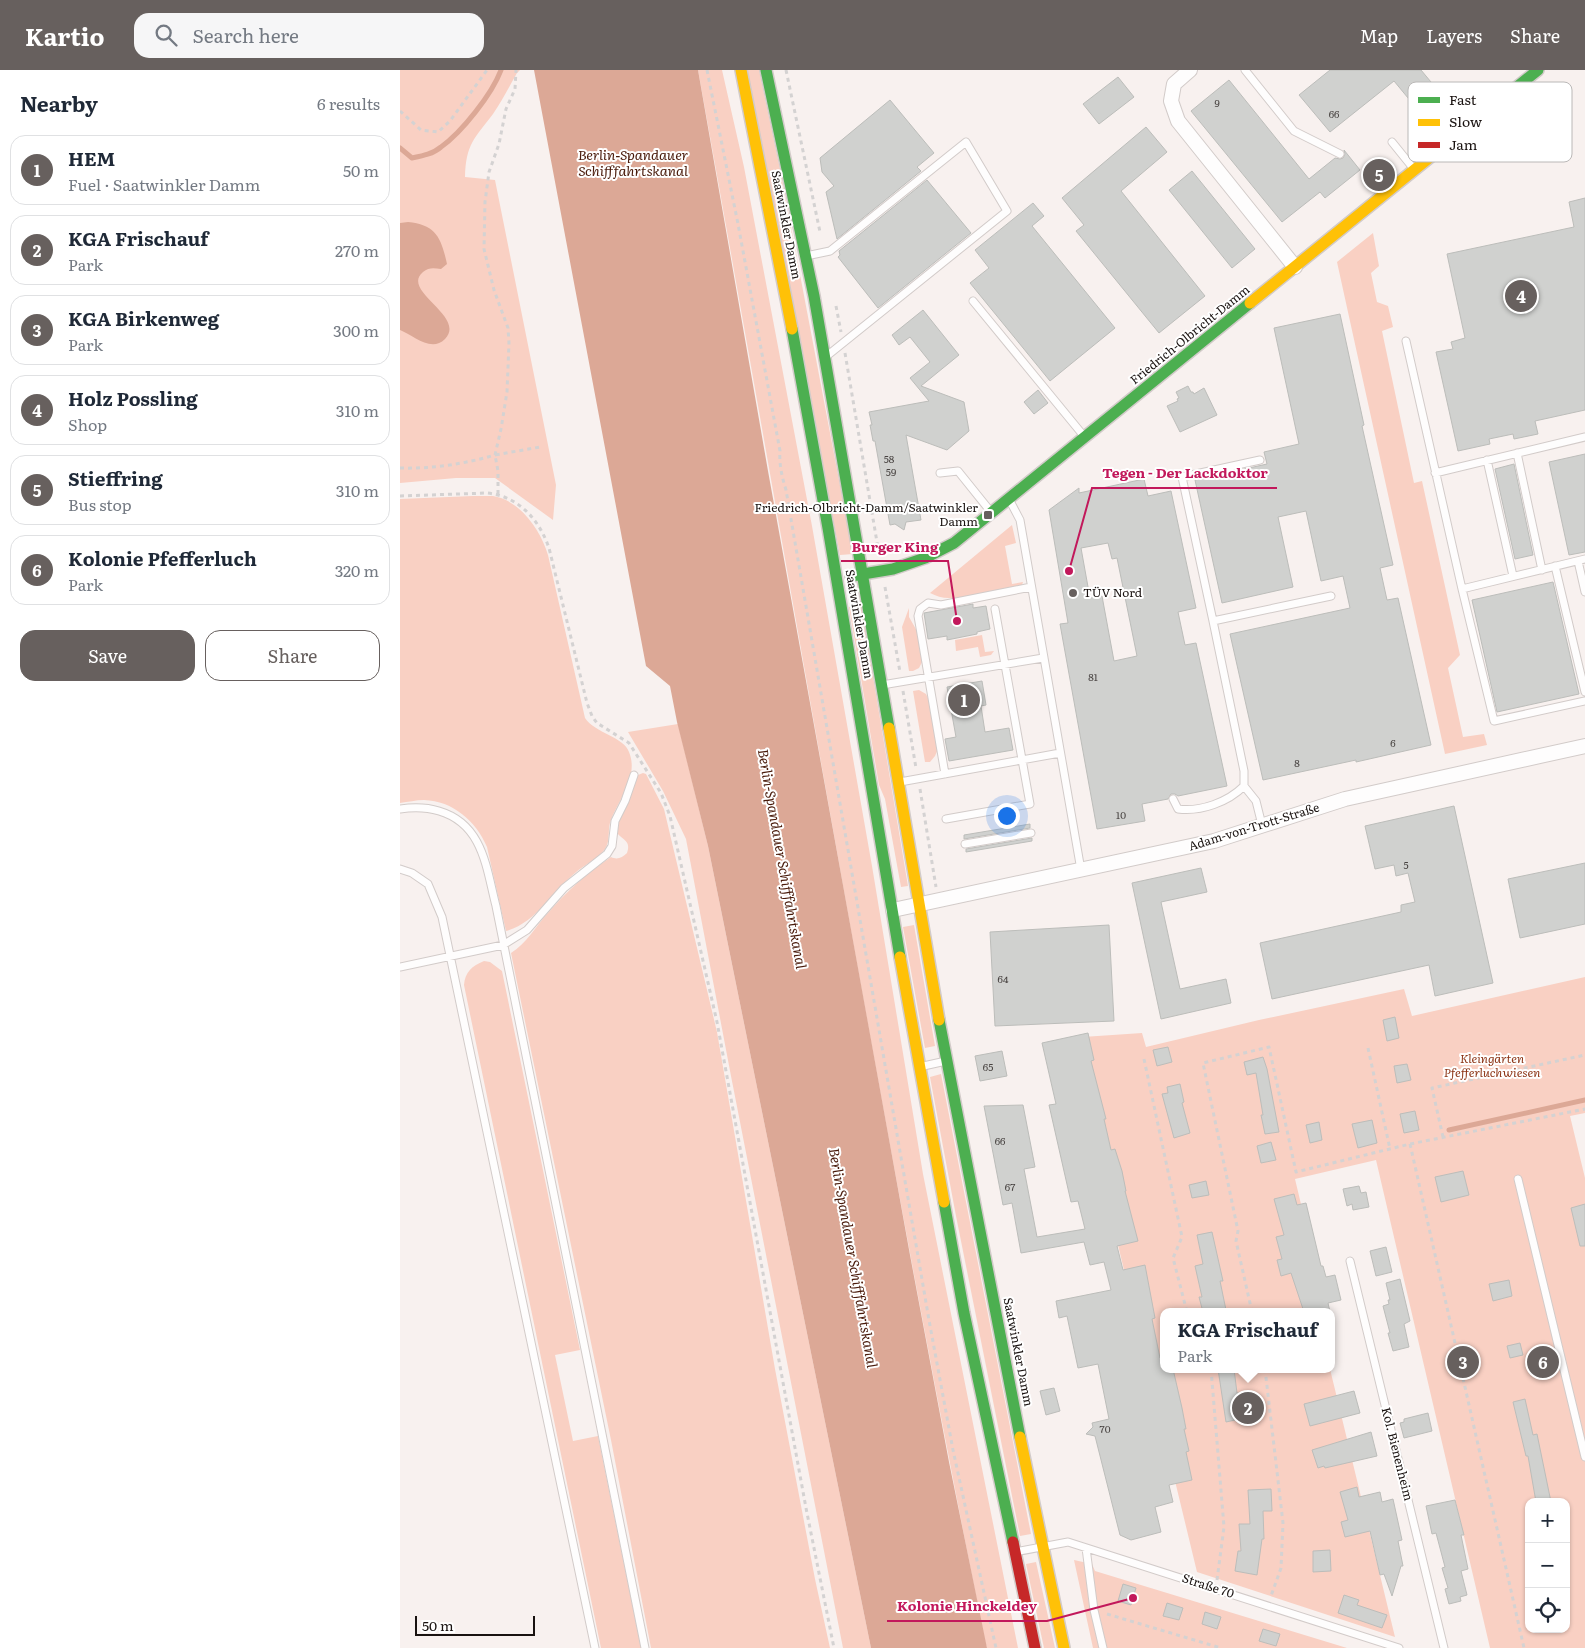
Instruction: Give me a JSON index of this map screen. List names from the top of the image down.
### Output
{
  "streets": {
    "main road": ["Saatwinkler Damm", "Friedrich-Olbricht-Damm"],
    "street": ["Adam-von-Trott-Straße"],
    "lane": ["Kol. Bienenheim", "Straße 70"]
  },
  "crossings": [
    ["Saatwinkler Damm", "Friedrich-Olbricht-Damm"],
    ["Saatwinkler Damm", "Adam-von-Trott-Straße"],
    ["Saatwinkler Damm", "Straße 70"]
  ],
  "water": ["Berlin-Spandauer Schifffahrtskanal"],
  "parks": ["Kleingärten Pfefferluchwiesen"],
  "places": {
    "transit": ["Friedrich-Olbricht-Damm/Saatwinkler Damm"],
    "other": [
      "Tegen - Der Lackdoktor",
      "TÜV Nord",
      "Burger King",
      "Kolonie Hinckeldey"
    ]
  },
  "house_numbers": [
    "9",
    "66",
    "58",
    "59",
    "81",
    "6",
    "8",
    "10",
    "5",
    "64",
    "65",
    "66",
    "67",
    "70"
  ],
  "legend": ["Fast", "Slow", "Jam"],
  "scale_bar": "50 m",
  "page": {
    "header": "Kartio",
    "search": "Search here",
    "nav": ["Map", "Layers", "Share"],
    "heading": ["Nearby", "6 results"],
    "list": [
      {
        "mark": "1",
        "name": "HEM",
        "note": "Fuel · Saatwinkler Damm",
        "value": "50 m"
      },
      {
        "mark": "2",
        "name": "KGA Frischauf",
        "note": "Park",
        "value": "270 m"
      },
      {
        "mark": "3",
        "name": "KGA Birkenweg",
        "note": "Park",
        "value": "300 m"
      },
      {
        "mark": "4",
        "name": "Holz Possling",
        "note": "Shop",
        "value": "310 m"
      },
      {
        "mark": "5",
        "name": "Stieffring",
        "note": "Bus stop",
        "value": "310 m"
      },
      {
        "mark": "6",
        "name": "Kolonie Pfefferluch",
        "note": "Park",
        "value": "320 m"
      }
    ],
    "pins": [
      "5",
      "4",
      "1",
      "3",
      "6",
      "2"
    ],
    "buttons": ["Save", "Share"],
    "popup": ["KGA Frischauf", "Park"],
    "map_buttons": ["+", "−"],
    "scale": "50 m"
  }
}
